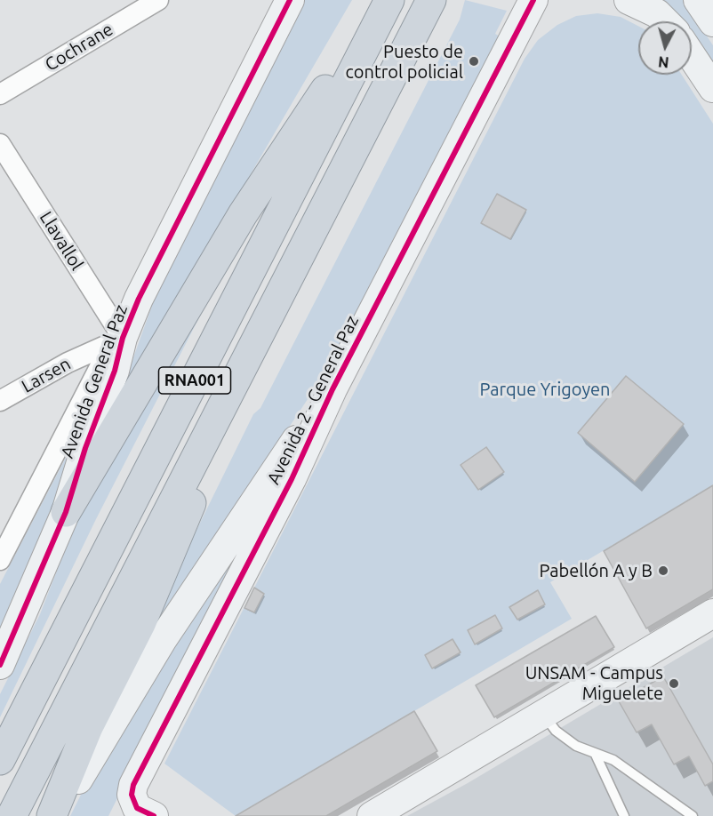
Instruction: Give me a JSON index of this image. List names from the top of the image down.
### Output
{
  "streets": {
    "highway": ["RNA001"],
    "street": [
      "Cochrane",
      "Llavallol",
      "Larsen",
      "Avenida General Paz",
      "Avenida 2 - General Paz"
    ]
  },
  "crossings": [
    ["Llavallol", "Larsen"],
    ["Llavallol", "Avenida General Paz"],
    ["Larsen", "Avenida General Paz"]
  ],
  "parks": ["Parque Yrigoyen"],
  "places": ["Puesto de control policial", "Pabellón A y B", "UNSAM - Campus Miguelete"],
  "north": "bottom"
}
